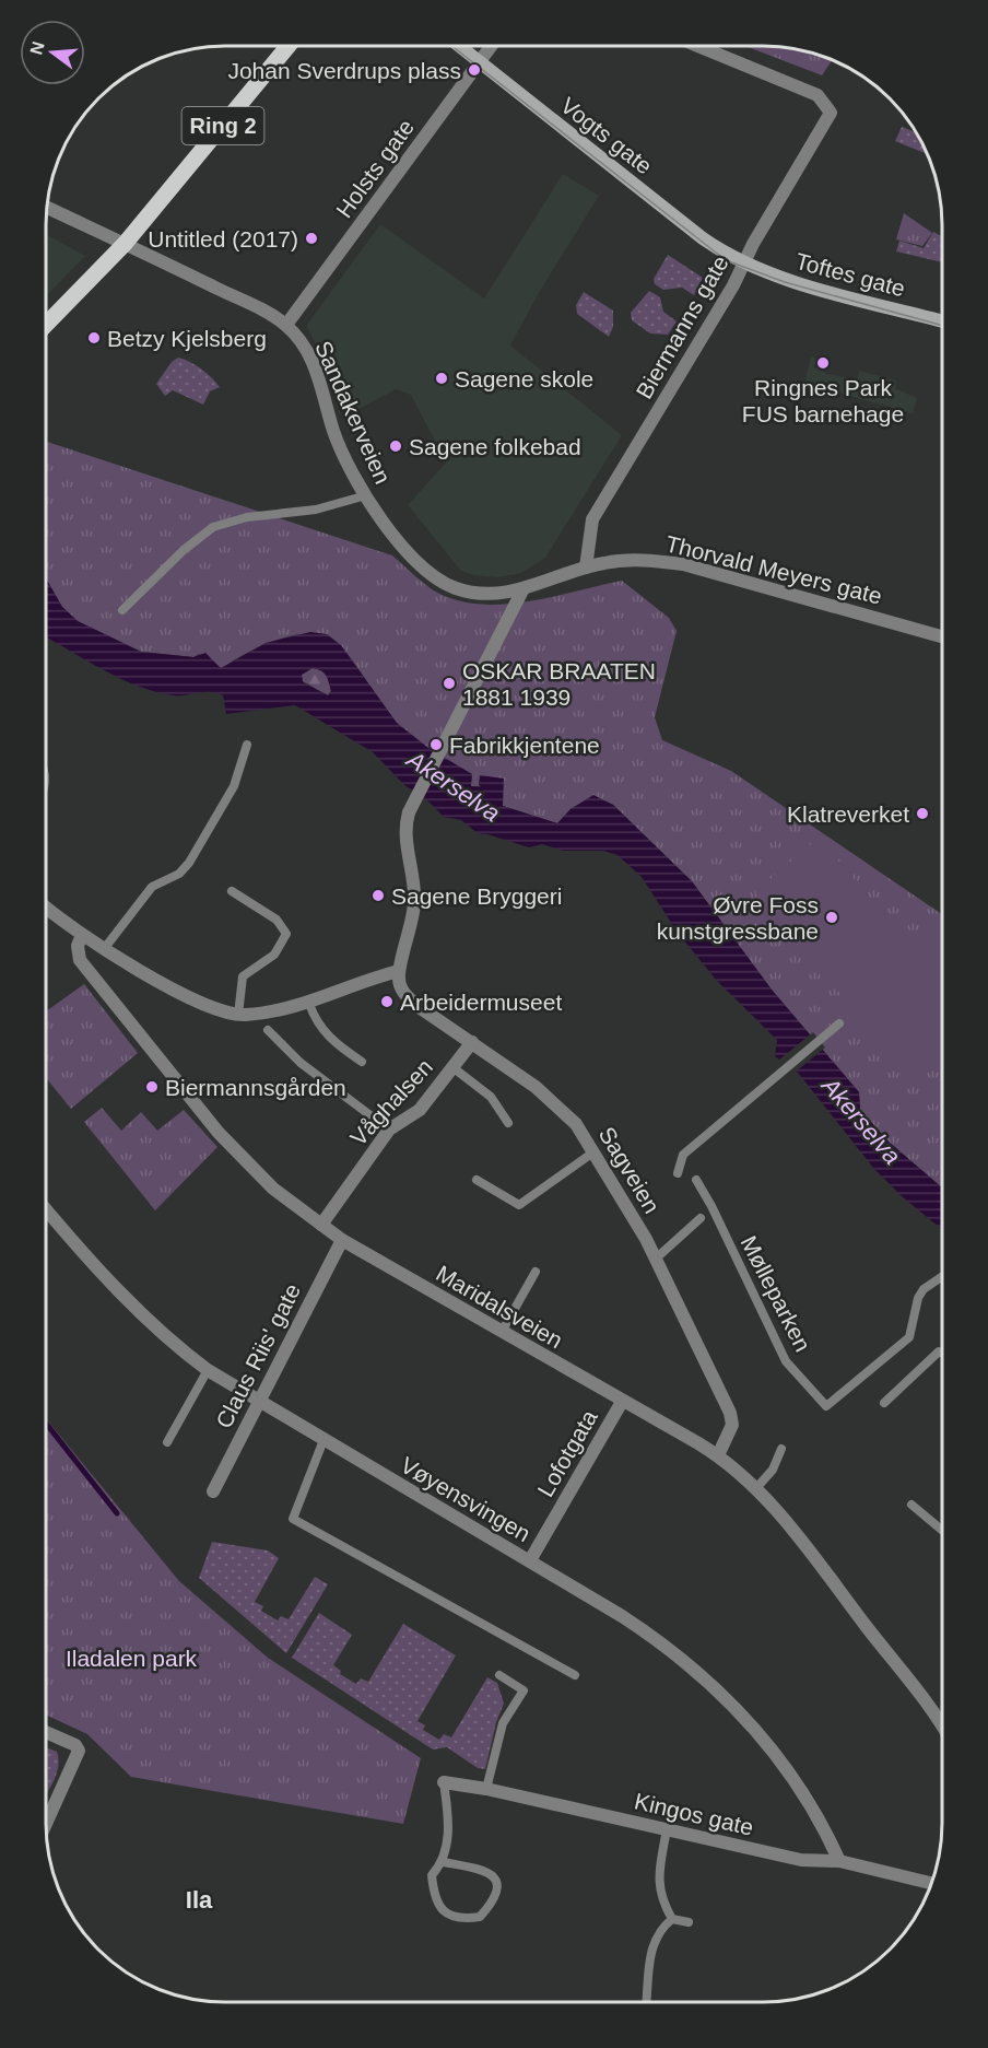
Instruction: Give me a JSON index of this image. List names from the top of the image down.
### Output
{
  "streets": {
    "main road": ["Ring 2", "Vogts gate", "Toftes gate"],
    "street": [
      "Holsts gate",
      "Biermanns gate",
      "Sandakerveien",
      "Thorvald Meyers gate",
      "Våghalsen",
      "Sagveien",
      "Maridalsveien",
      "Claus Riis' gate",
      "Lofotgata",
      "Vøyensvingen",
      "Kingos gate"
    ],
    "lane": ["Mølleparken"]
  },
  "crossings": [
    ["Ring 2", "Sandakerveien"],
    ["Vogts gate", "Holsts gate"],
    ["Vogts gate", "Toftes gate"],
    ["Vogts gate", "Biermanns gate"],
    ["Holsts gate", "Sandakerveien"],
    ["Toftes gate", "Biermanns gate"],
    ["Biermanns gate", "Sandakerveien"],
    ["Biermanns gate", "Thorvald Meyers gate"],
    ["Sandakerveien", "Thorvald Meyers gate"],
    ["Våghalsen", "Sagveien"],
    ["Våghalsen", "Maridalsveien"],
    ["Sagveien", "Maridalsveien"],
    ["Maridalsveien", "Claus Riis' gate"],
    ["Maridalsveien", "Lofotgata"],
    ["Claus Riis' gate", "Vøyensvingen"],
    ["Lofotgata", "Vøyensvingen"],
    ["Vøyensvingen", "Kingos gate"]
  ],
  "districts": ["Ila"],
  "water": ["Akerselva"],
  "parks": ["Iladalen park"],
  "places": [
    "Johan Sverdrups plass",
    "Untitled (2017)",
    "Betzy Kjelsberg",
    "Ringnes Park FUS barnehage",
    "Sagene skole",
    "Sagene folkebad",
    "OSKAR BRAATEN 1881 1939",
    "Fabrikkjentene",
    "Klatreverket",
    "Sagene Bryggeri",
    "Øvre Foss kunstgressbane",
    "Arbeidermuseet",
    "Biermannsgården"
  ],
  "north": "left"
}
